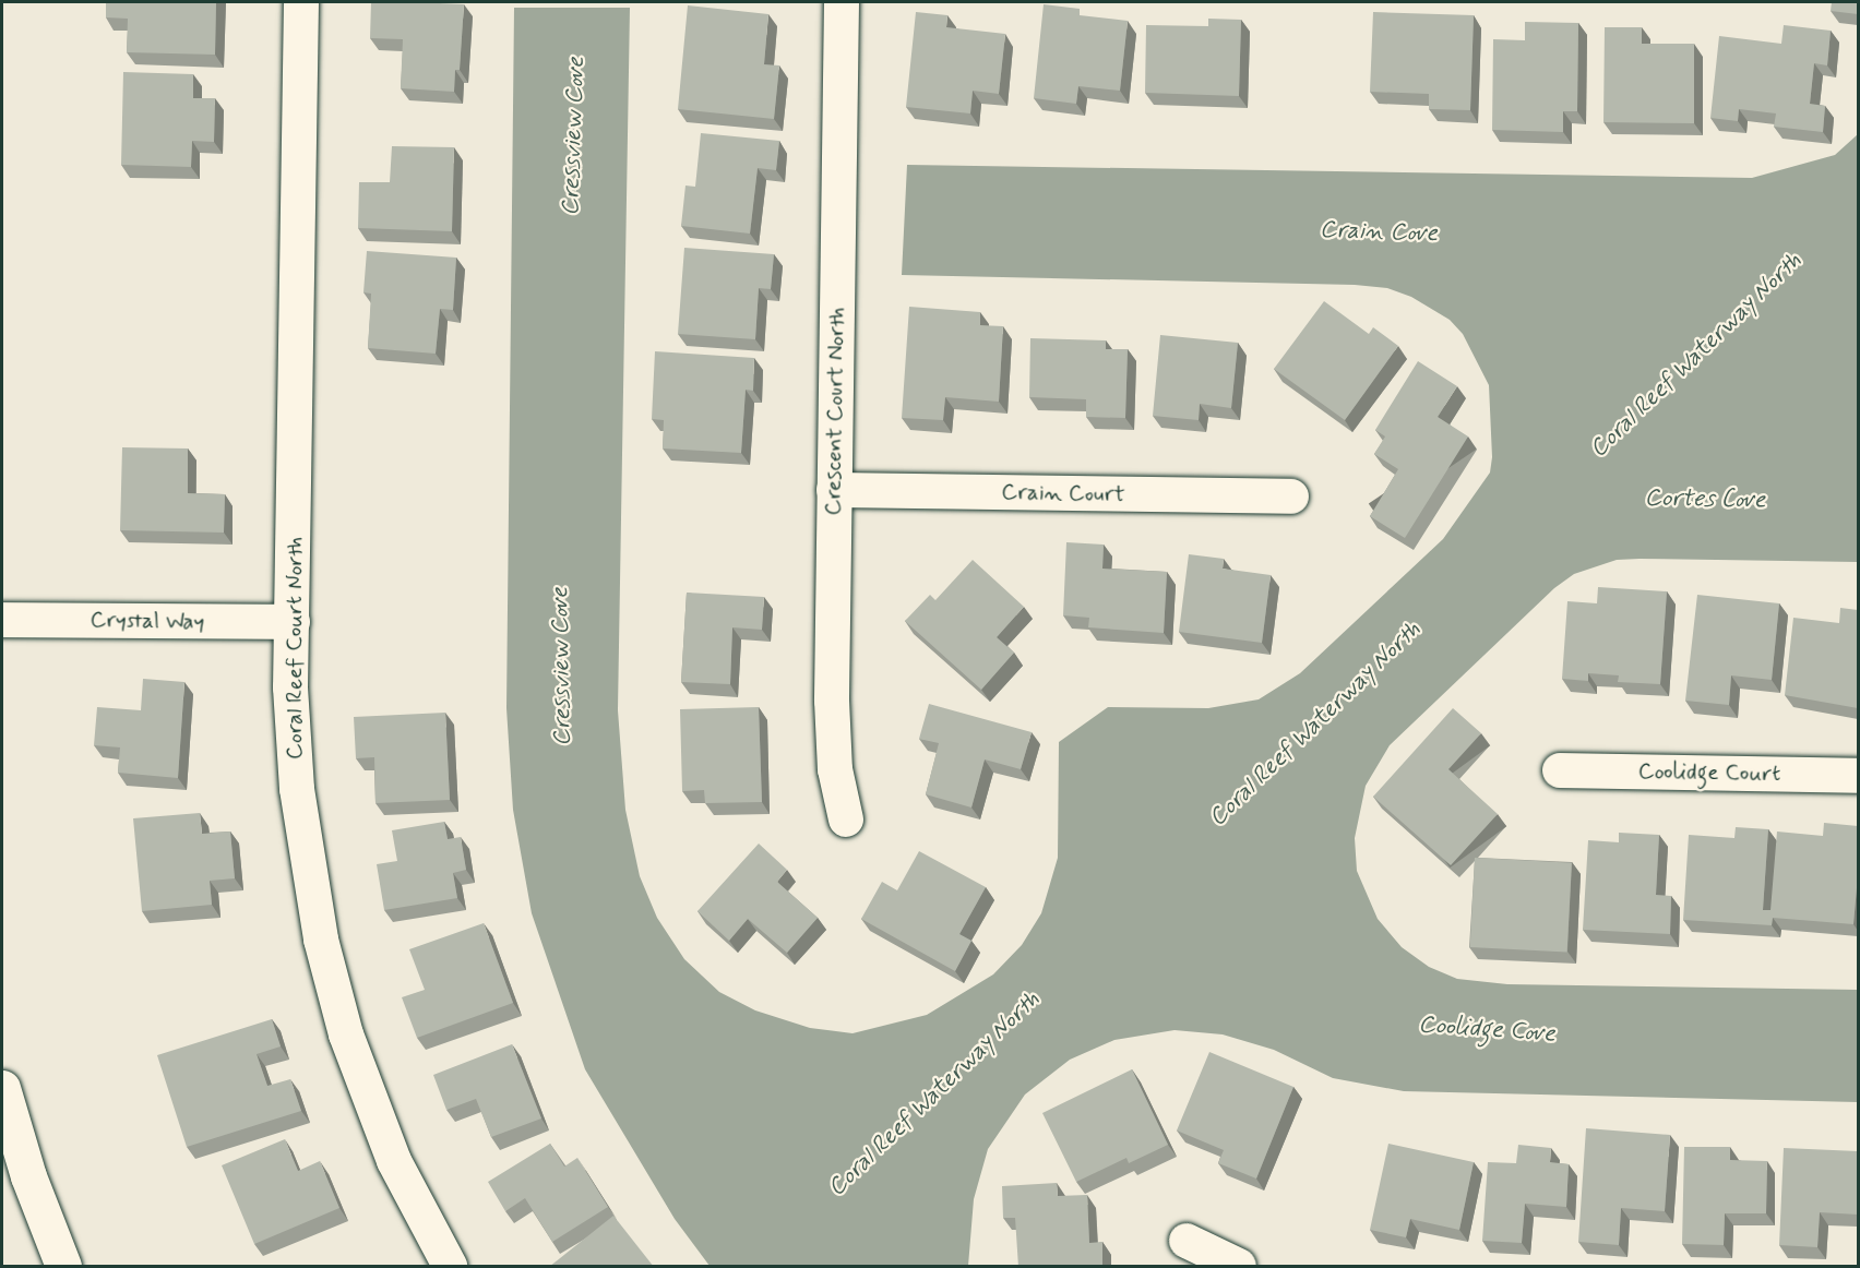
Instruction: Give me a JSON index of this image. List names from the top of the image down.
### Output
{
  "streets": {
    "street": [
      "Crescent Court North",
      "Crain Court",
      "Crystal Way",
      "Coral Reef Court North",
      "Coolidge Court"
    ]
  },
  "crossings": [
    ["Crescent Court North", "Crain Court"],
    ["Crystal Way", "Coral Reef Court North"]
  ],
  "water": [
    "Cressview Cove",
    "Crain Cove",
    "Coral Reef Waterway North",
    "Cortes Cove",
    "Coolidge Cove"
  ]
}
